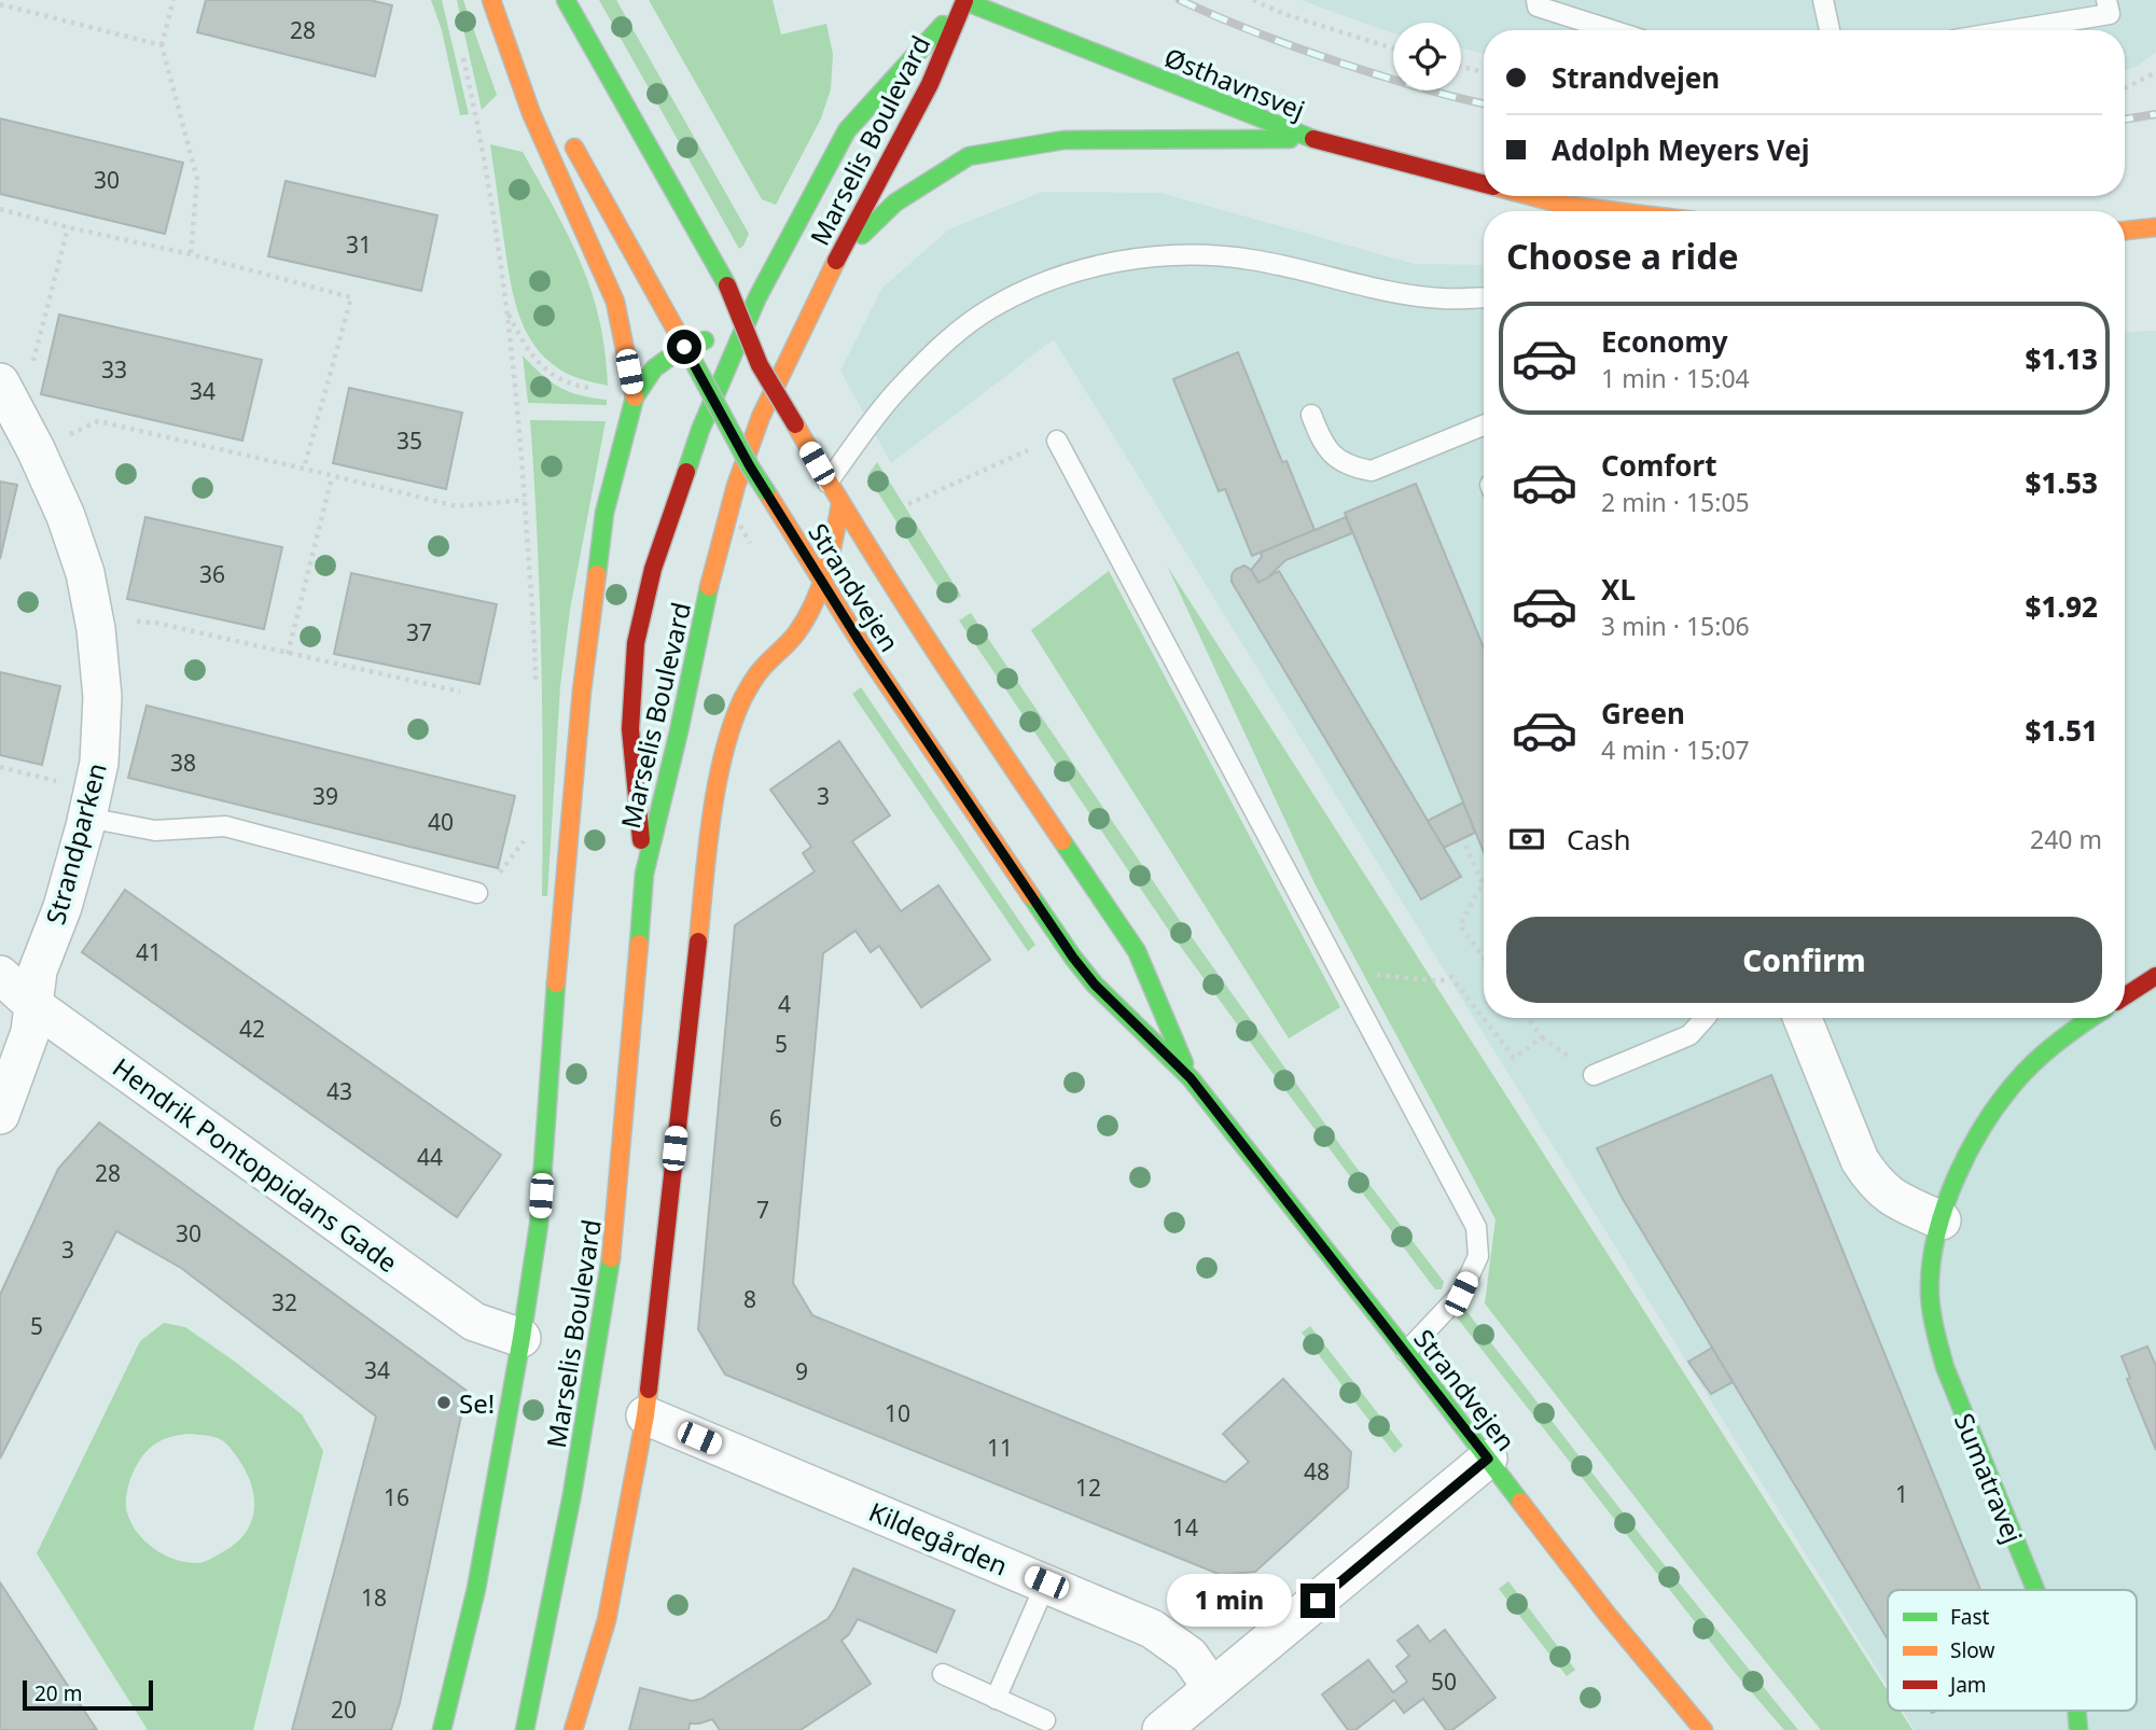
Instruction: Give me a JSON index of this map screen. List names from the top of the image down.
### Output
{
  "streets": {
    "street": [
      "Østhavnsvej",
      "Marselis Boulevard",
      "Strandvejen",
      "Strandparken",
      "Hendrik Pontoppidans Gade",
      "Sumatravej",
      "Kildegården"
    ]
  },
  "crossings": [
    ["Østhavnsvej", "Marselis Boulevard"],
    ["Strandparken", "Hendrik Pontoppidans Gade"]
  ],
  "places": ["Se!"],
  "house_numbers": [
    "28",
    "30",
    "31",
    "33",
    "34",
    "35",
    "36",
    "37",
    "38",
    "39",
    "3",
    "40",
    "41",
    "4",
    "42",
    "5",
    "43",
    "6",
    "44",
    "28",
    "7",
    "30",
    "3",
    "8",
    "32",
    "5",
    "34",
    "9",
    "10",
    "11",
    "48",
    "12",
    "1",
    "16",
    "14",
    "18",
    "50",
    "20"
  ],
  "legend": ["Fast", "Slow", "Jam"],
  "scale_bar": "20 m",
  "page": {
    "banner": ["Strandvejen", "Adolph Meyers Vej"],
    "heading": "Choose a ride",
    "list": [
      {
        "name": "Economy",
        "note": "1 min · 15:04",
        "value": "$1.13"
      },
      {
        "name": "Comfort",
        "note": "2 min · 15:05",
        "value": "$1.53"
      },
      {
        "name": "XL",
        "note": "3 min · 15:06",
        "value": "$1.92"
      },
      {
        "name": "Green",
        "note": "4 min · 15:07",
        "value": "$1.51"
      }
    ],
    "pay": ["Cash", "240 m"],
    "buttons": "Confirm",
    "bubble": "1 min",
    "scale": "20 m"
  }
}
